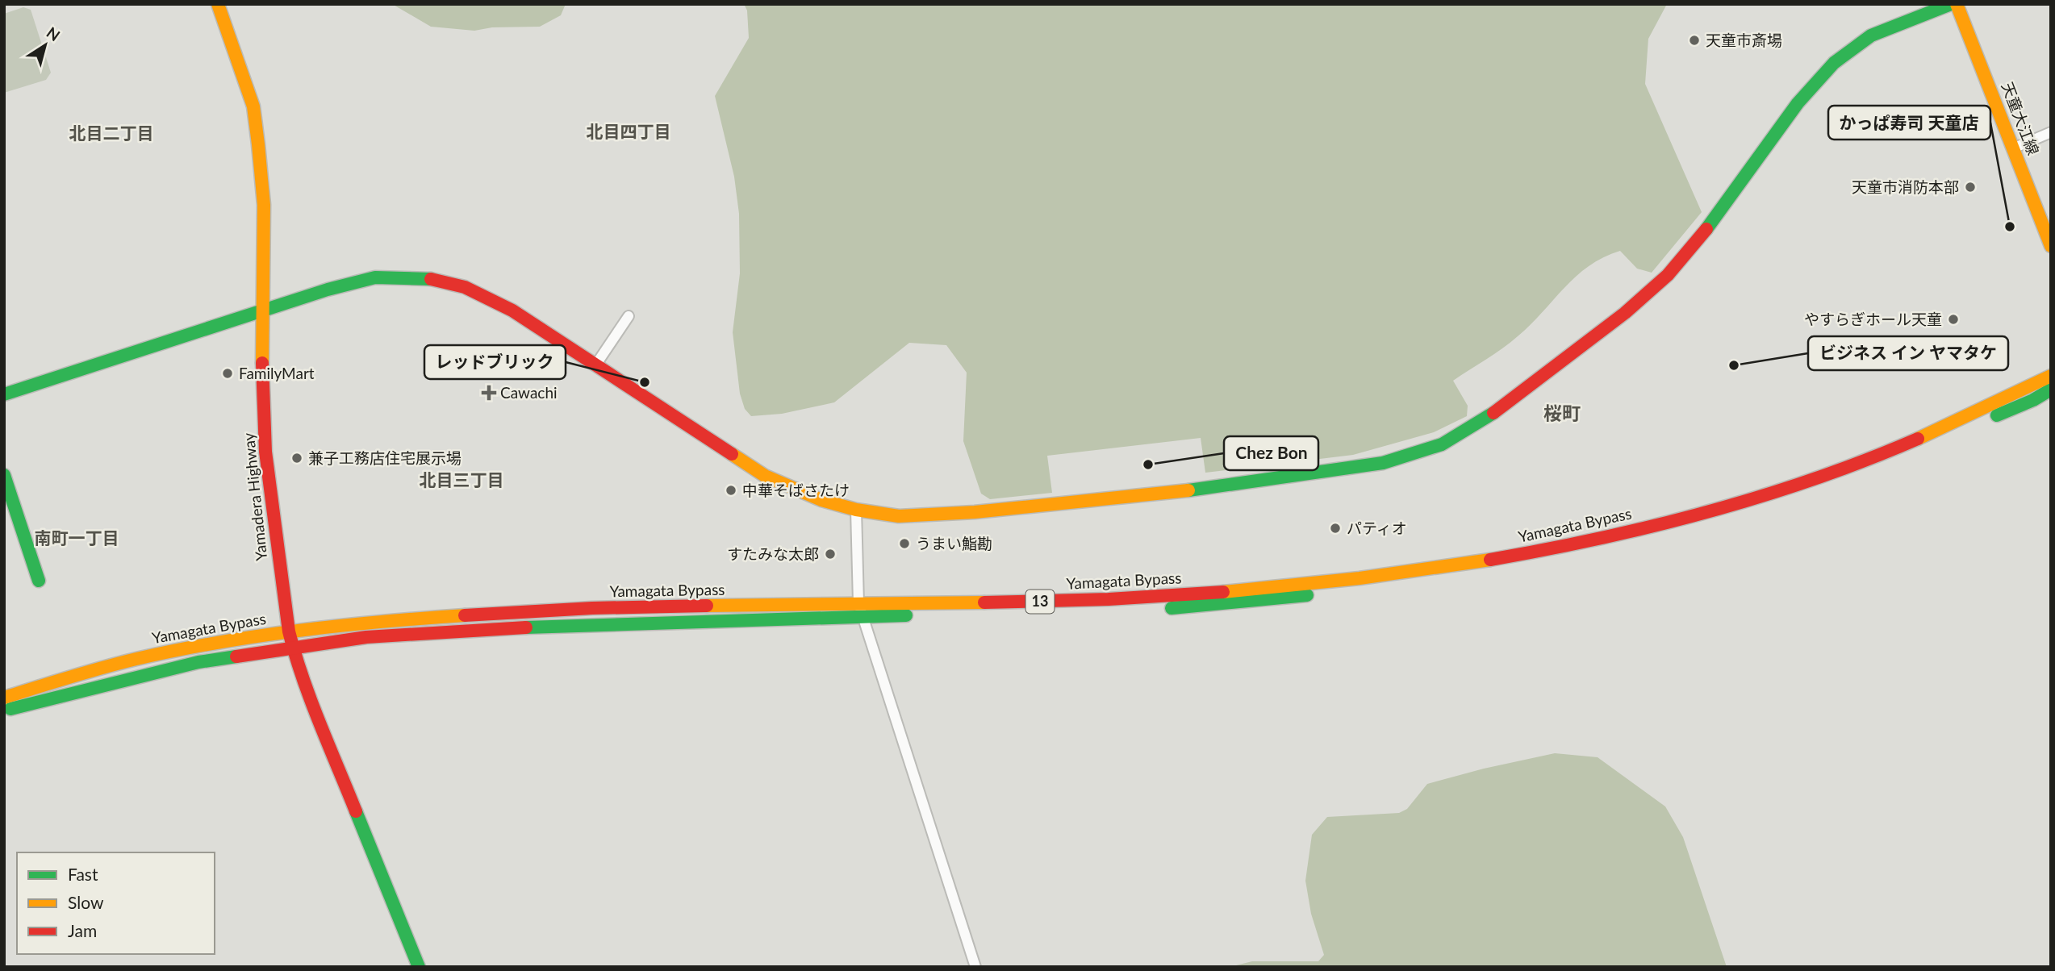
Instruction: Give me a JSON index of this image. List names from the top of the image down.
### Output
{
  "streets": {
    "main road": [
      "天童大江線",
      "Yamadera Highway",
      "Yamagata Bypass",
      "13"
    ]
  },
  "crossings": [
    ["Yamadera Highway", "Yamagata Bypass"]
  ],
  "districts": [
    "北目四丁目",
    "北目二丁目",
    "桜町",
    "北目三丁目",
    "南町一丁目"
  ],
  "places": {
    "other": [
      "天童市斎場",
      "天童市消防本部",
      "かっぱ寿司 天童店",
      "やすらぎホール天童",
      "ビジネス イン ヤマタケ",
      "FamilyMart",
      "レッドブリック",
      "兼子工務店住宅展示場",
      "Chez Bon",
      "中華そばさたけ",
      "パティオ",
      "うまい鮨勘",
      "すたみな太郎"
    ],
    "health": ["Cawachi"]
  },
  "legend": ["Fast", "Slow", "Jam"],
  "north": "top right"
}
